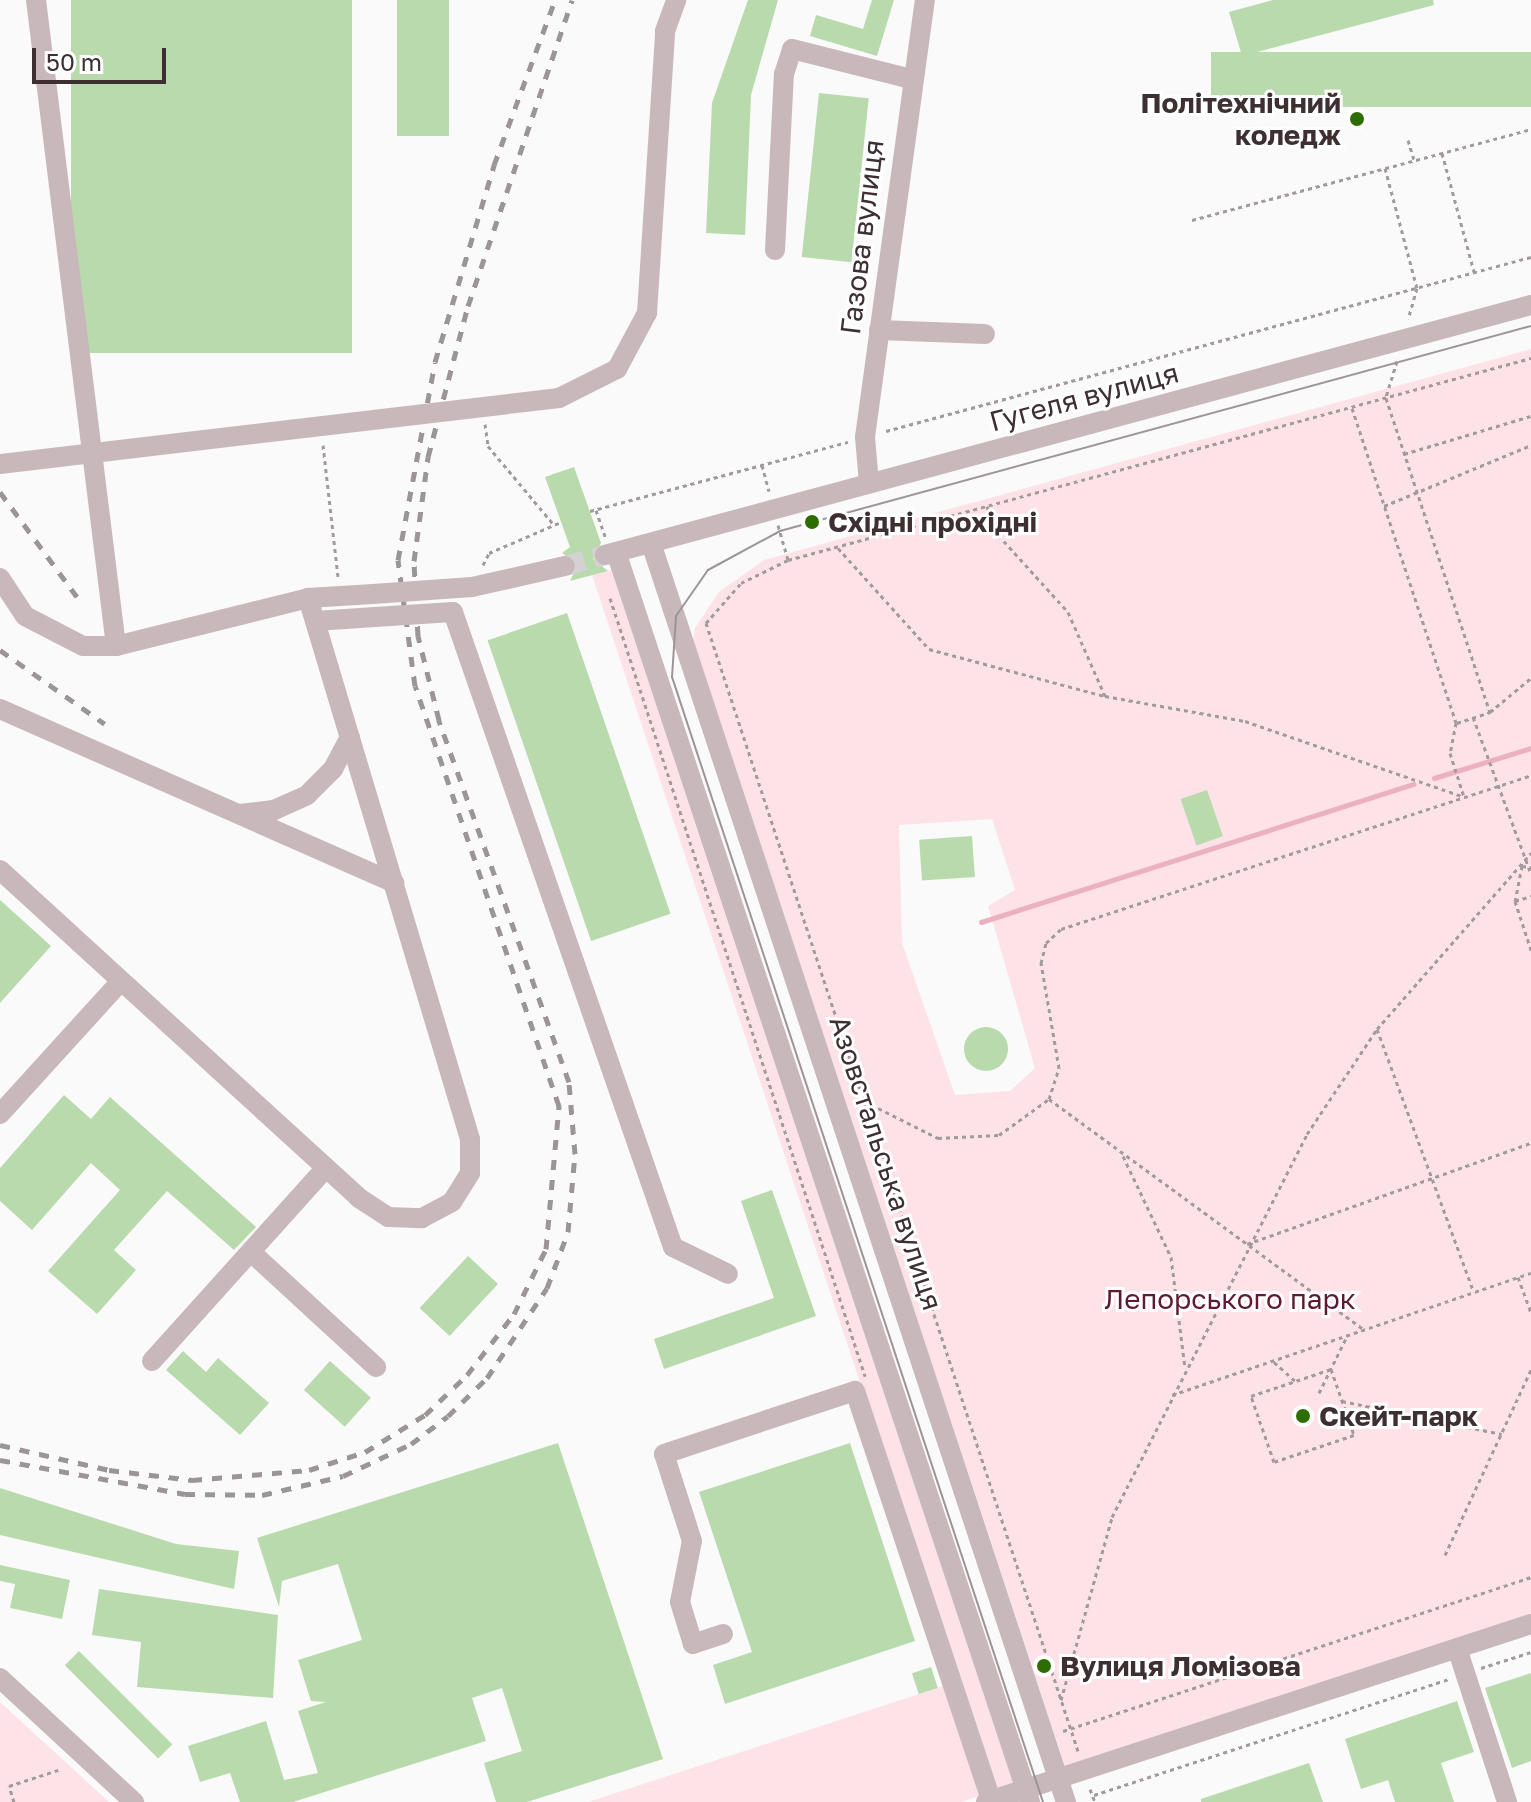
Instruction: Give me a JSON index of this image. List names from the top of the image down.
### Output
{
  "streets": {
    "street": ["Газова вулиця", "Гугеля вулиця", "Азовстальська вулиця"]
  },
  "crossings": [
    ["Газова вулиця", "Гугеля вулиця"],
    ["Гугеля вулиця", "Азовстальська вулиця"]
  ],
  "parks": ["Лепорського парк"],
  "places": [
    "Політехнічний коледж",
    "Східні прохідні",
    "Скейт-парк",
    "Вулиця Ломізова"
  ],
  "scale_bar": "50 m"
}
